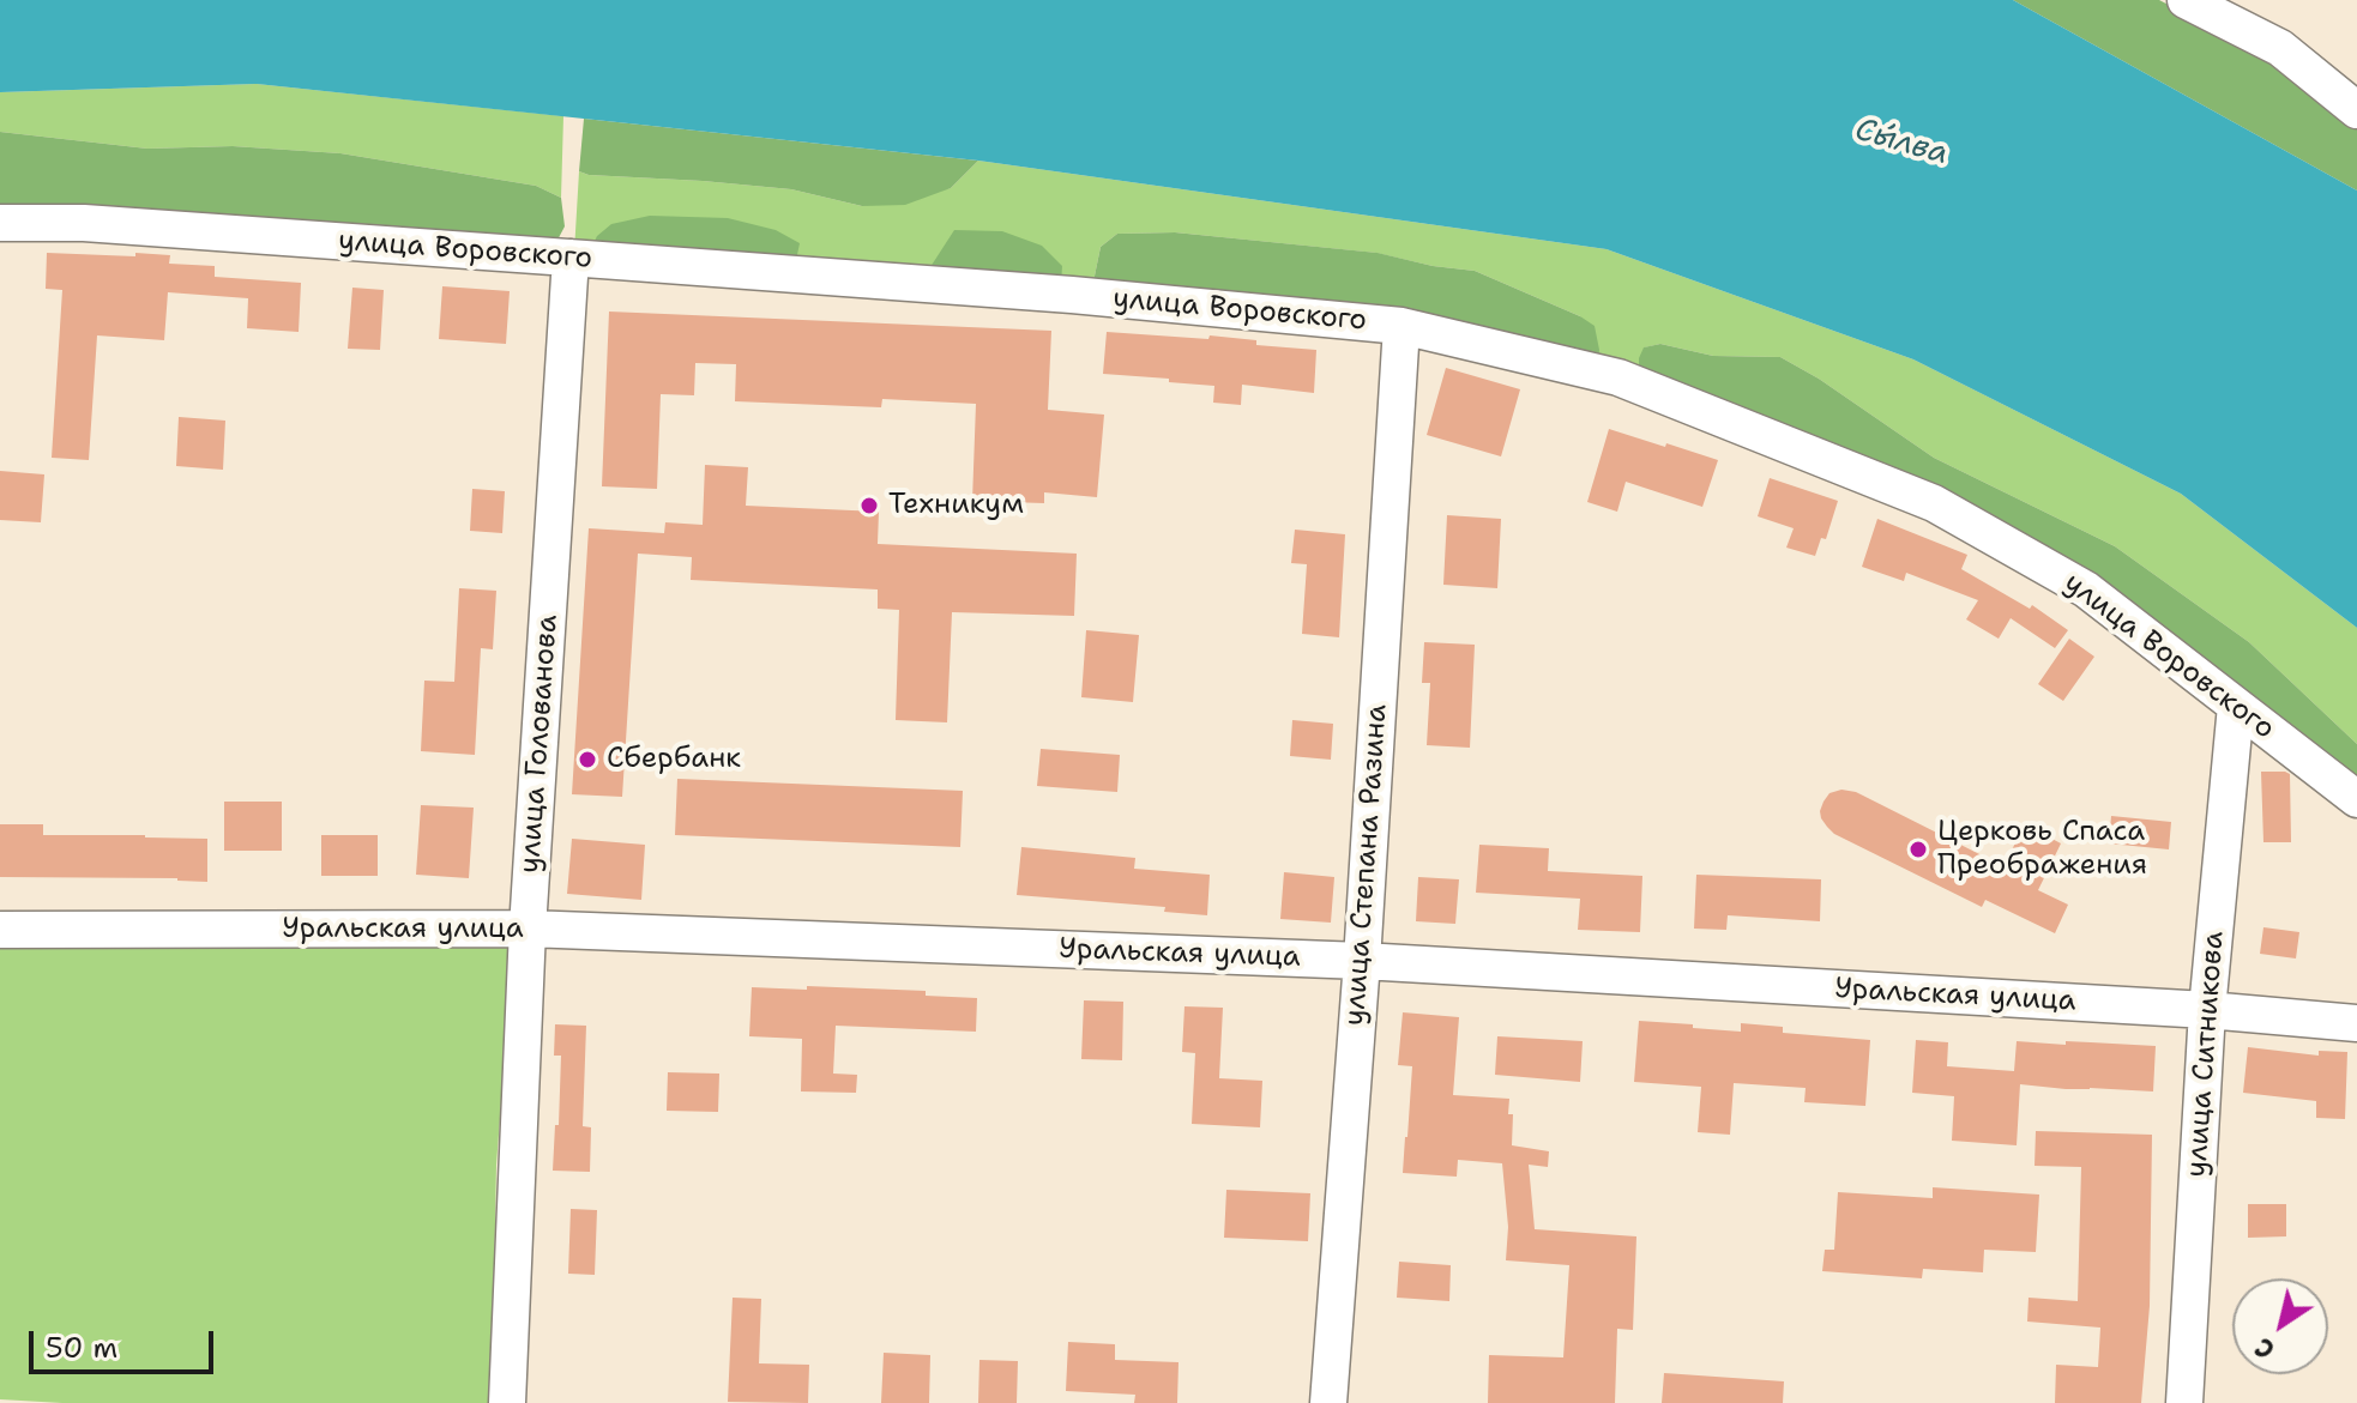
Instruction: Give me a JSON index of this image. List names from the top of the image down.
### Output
{
  "streets": {
    "street": [
      "улица Воровского",
      "улица Голованова",
      "улица Степана Разина",
      "Уральская улица",
      "улица Ситникова"
    ]
  },
  "crossings": [
    ["улица Воровского", "улица Голованова"],
    ["улица Воровского", "улица Степана Разина"],
    ["улица Воровского", "улица Ситникова"],
    ["улица Голованова", "Уральская улица"],
    ["улица Степана Разина", "Уральская улица"],
    ["Уральская улица", "улица Ситникова"]
  ],
  "water": ["Сы́лва"],
  "places": ["Техникум", "Сбербанк", "Церковь Спаса Преображения"],
  "scale_bar": "50 m",
  "north": "bottom left"
}
